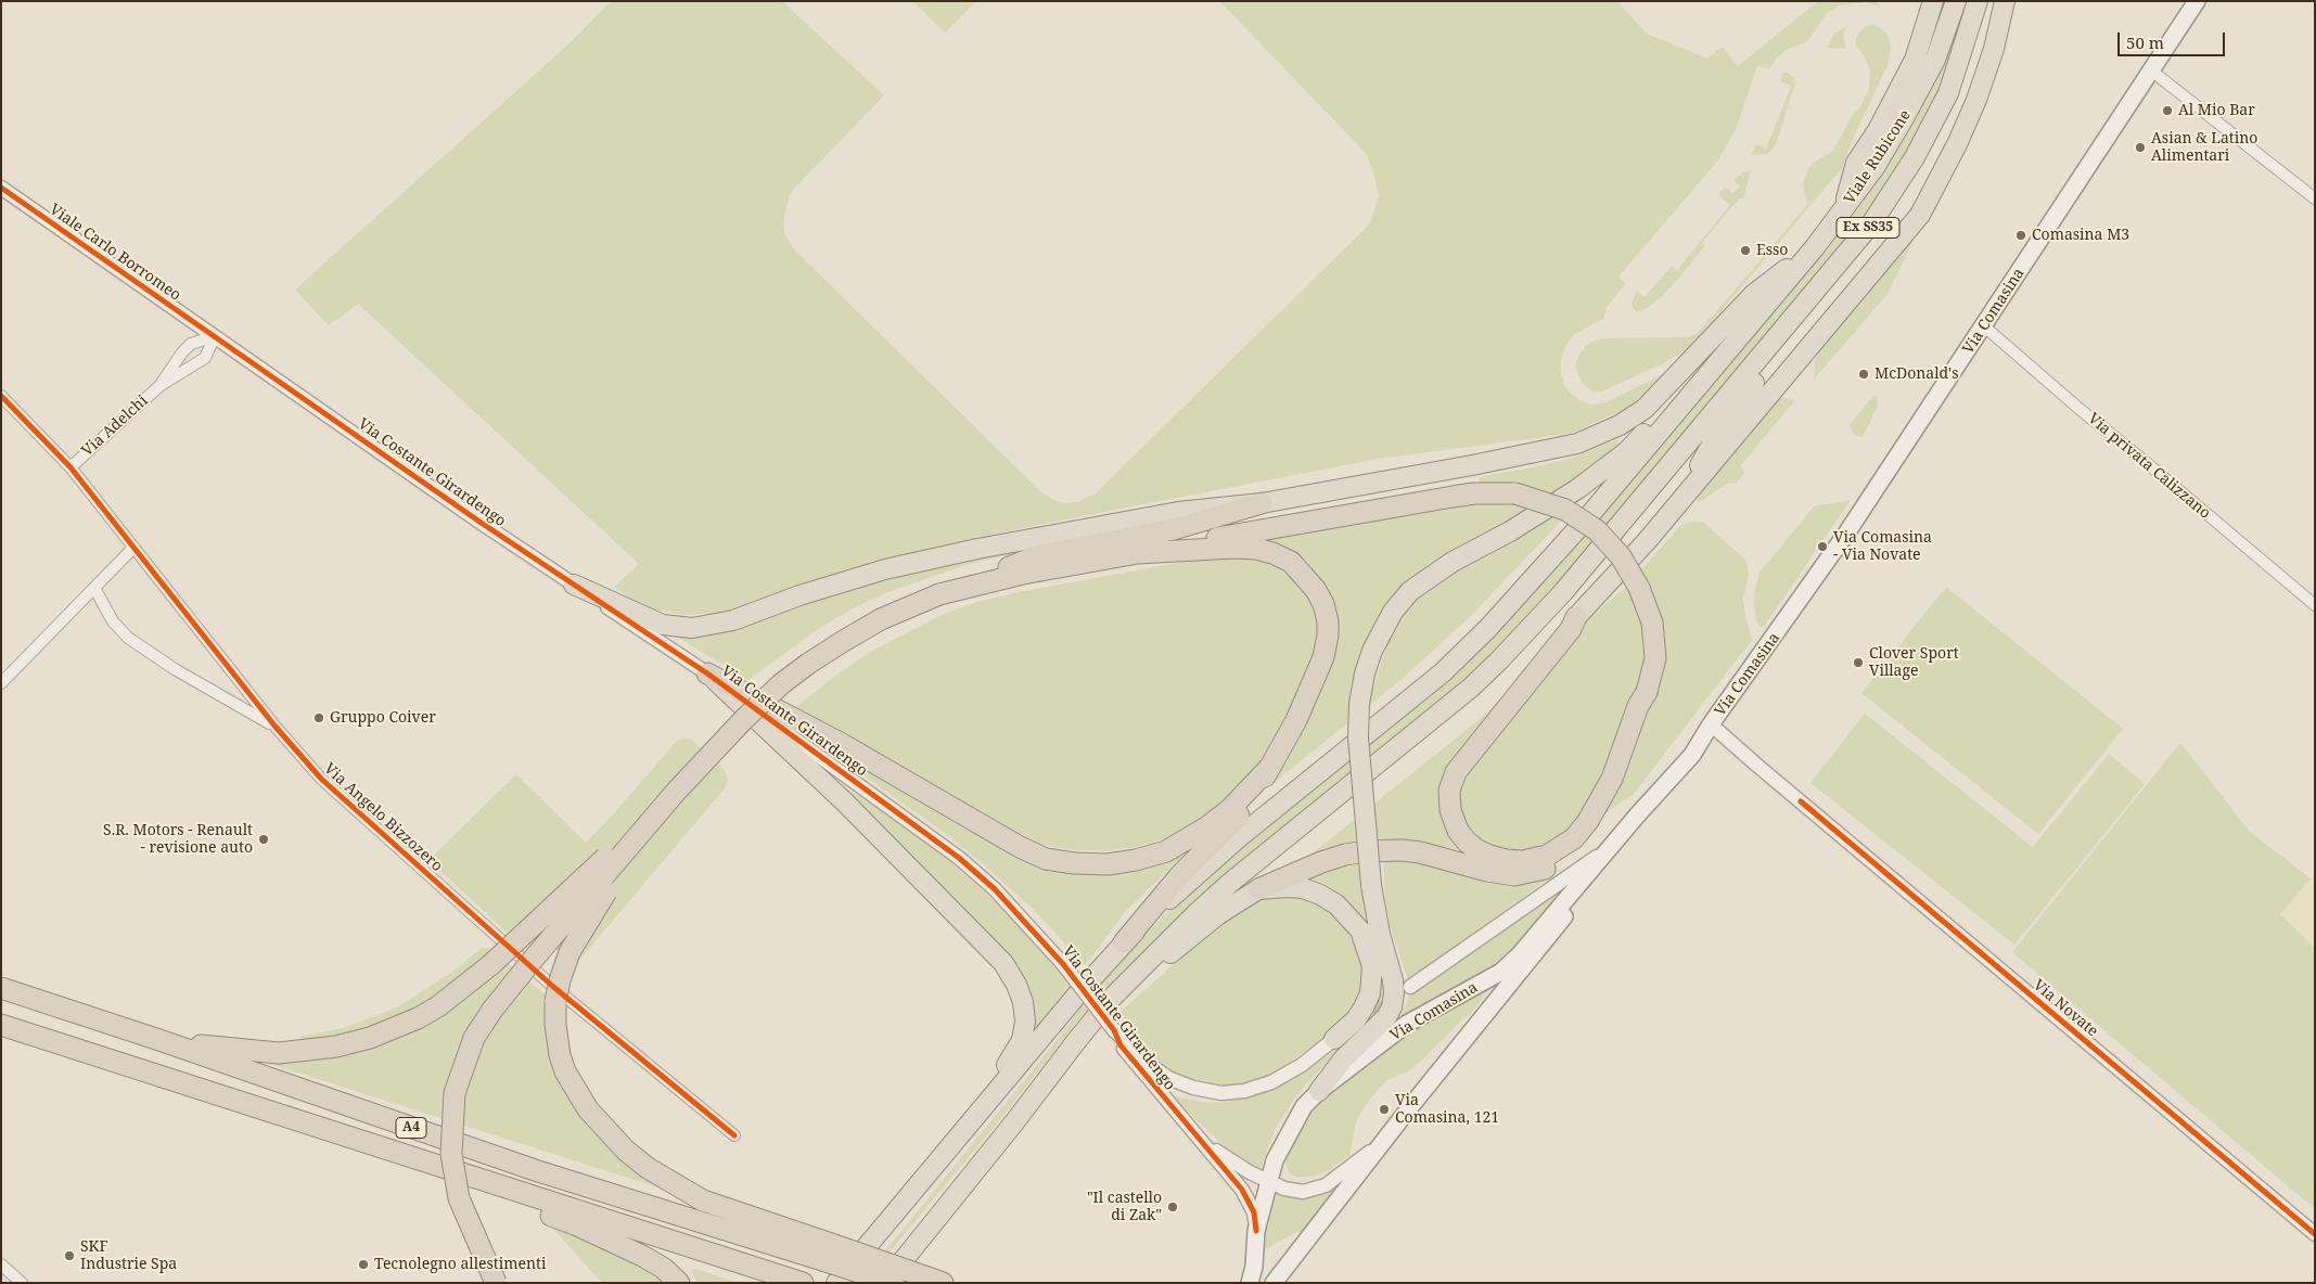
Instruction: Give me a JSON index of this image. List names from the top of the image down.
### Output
{
  "streets": {
    "highway": ["Viale Rubicone", "Ex SS35", "A4"],
    "main road": ["Via Comasina"],
    "street": [
      "Viale Carlo Borromeo",
      "Via Adelchi",
      "Via privata Calizzano",
      "Via Costante Girardengo",
      "Via Angelo Bizzozero",
      "Via Novate"
    ]
  },
  "crossings": [
    ["Viale Carlo Borromeo", "Via Costante Girardengo"],
    ["Via Comasina", "Via privata Calizzano"],
    ["Via Comasina", "Via Costante Girardengo"],
    ["Via Comasina", "Via Novate"],
    ["Via Adelchi", "Via Angelo Bizzozero"]
  ],
  "places": [
    "Al Mio Bar",
    "Asian & Latino Alimentari",
    "Comasina M3",
    "Esso",
    "McDonald's",
    "Via Comasina - Via Novate",
    "Clover Sport Village",
    "Gruppo Coiver",
    "S.R. Motors - Renault - revisione auto",
    "Via Comasina, 121",
    "\"Il castello di Zak\"",
    "SKF Industrie Spa",
    "Tecnolegno allestimenti"
  ],
  "scale_bar": "50 m"
}
